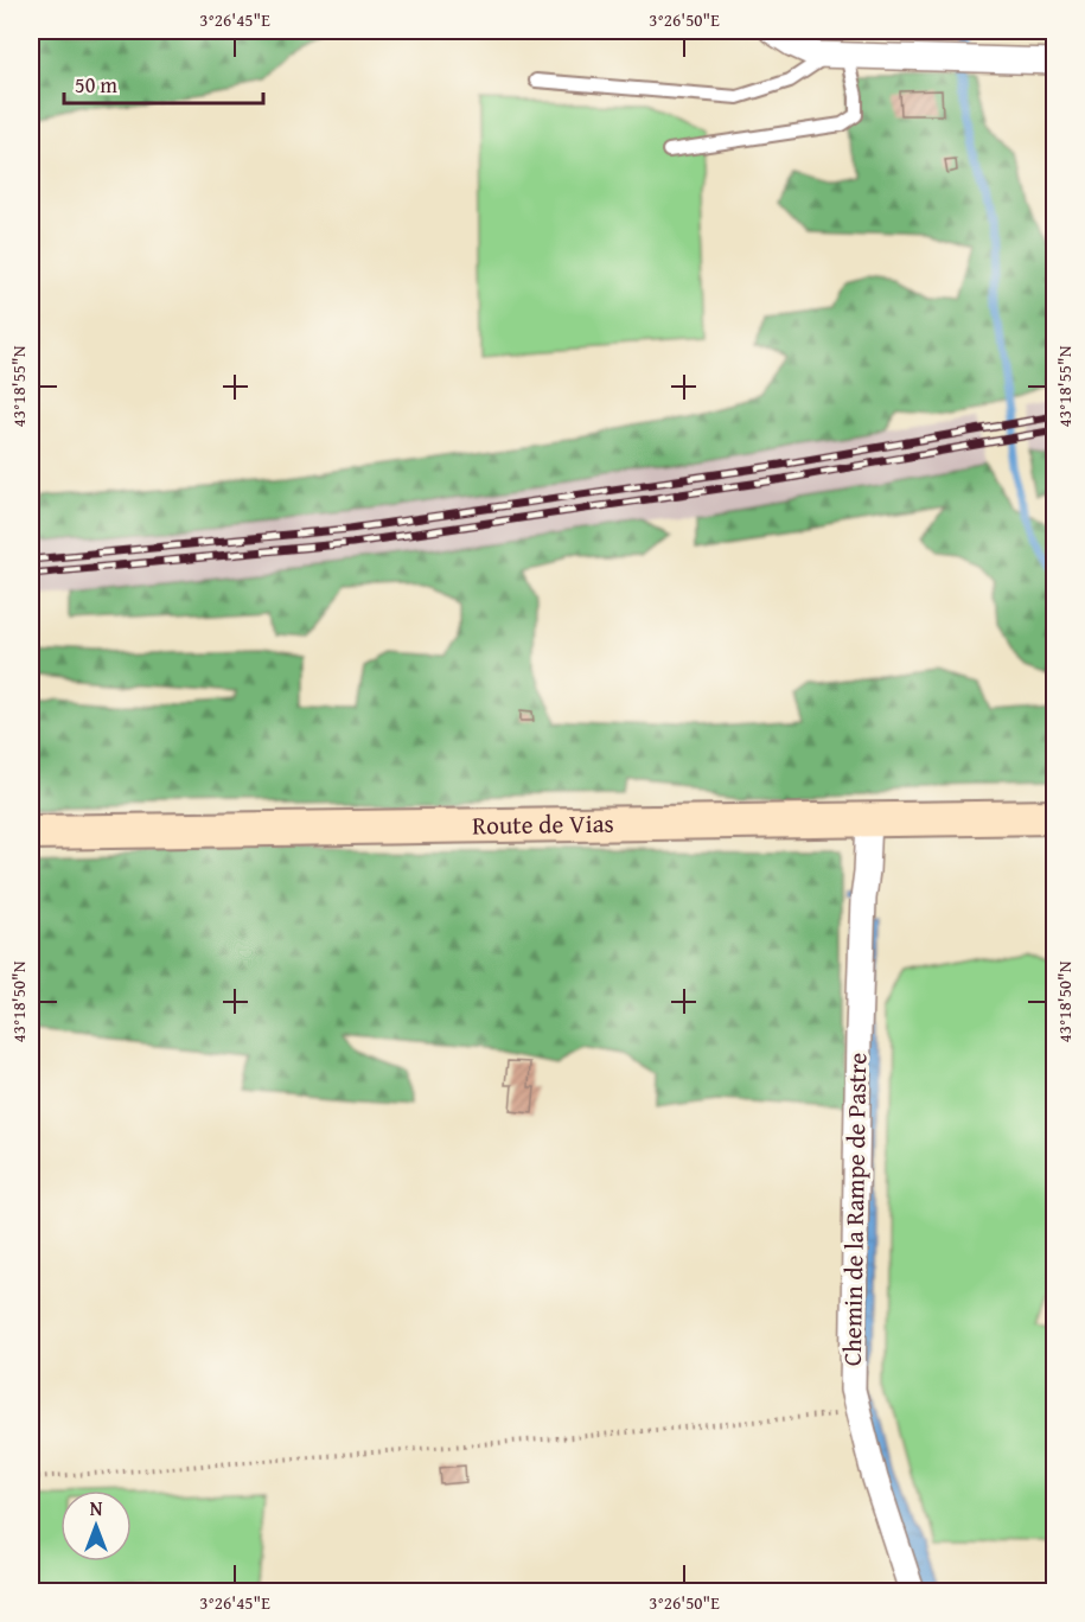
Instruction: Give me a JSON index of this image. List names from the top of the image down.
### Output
{
  "streets": {
    "main road": ["Route de Vias"],
    "street": ["Chemin de la Rampe de Pastre"]
  },
  "crossings": [
    ["Route de Vias", "Chemin de la Rampe de Pastre"]
  ],
  "scale_bar": "50 m",
  "north": "top",
  "coordinates": [
    "3°26'45\"E",
    "3°26'50\"E",
    "43°18'55\"N",
    "43°18'50\"N"
  ]
}
